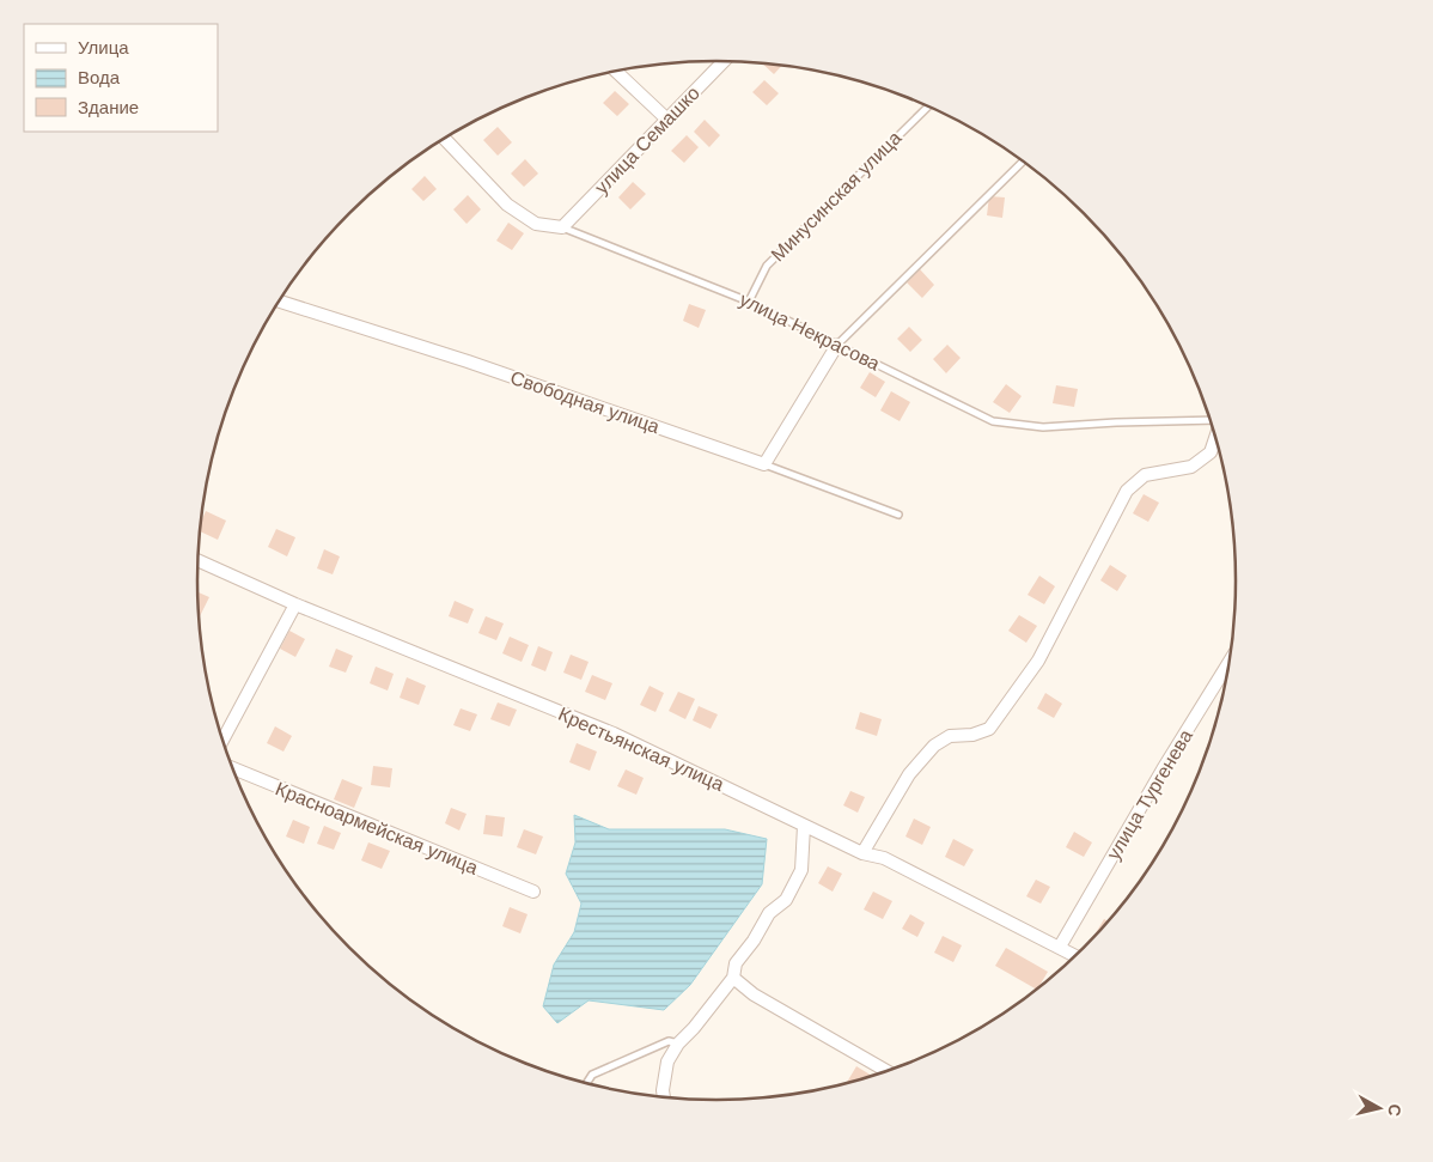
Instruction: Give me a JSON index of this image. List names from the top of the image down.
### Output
{
  "streets": {
    "street": [
      "улица Семашко",
      "улица Некрасова",
      "Свободная улица",
      "Крестьянская улица",
      "улица Тургенева",
      "Красноармейская улица"
    ],
    "lane": ["Минусинская улица"]
  },
  "crossings": [
    ["улица Семашко", "улица Некрасова"],
    ["Минусинская улица", "улица Некрасова"],
    ["Крестьянская улица", "улица Тургенева"]
  ],
  "legend": ["Улица", "Вода", "Здание"],
  "north": "right"
}
